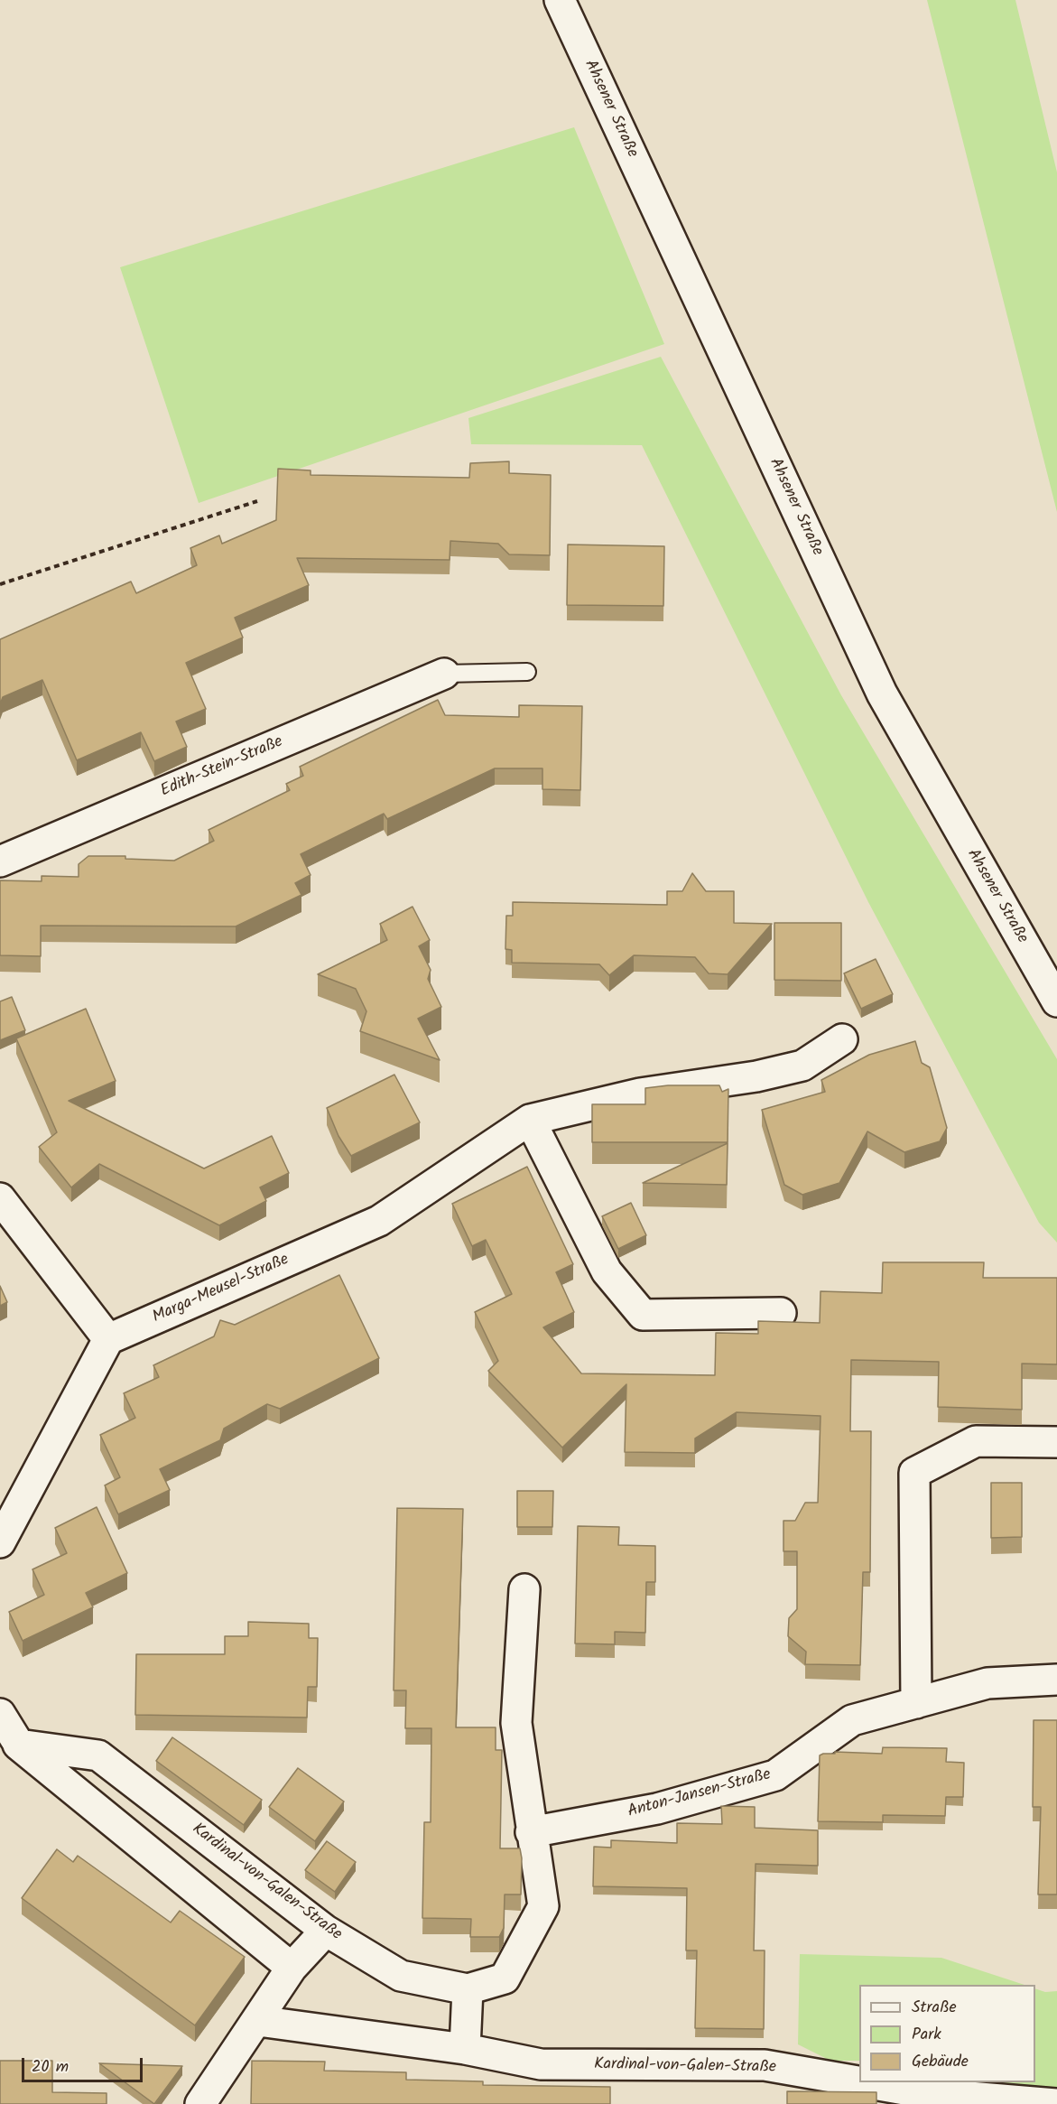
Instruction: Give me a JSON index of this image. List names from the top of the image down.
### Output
{
  "streets": {
    "street": [
      "Ahsener Straße",
      "Edith-Stein-Straße",
      "Marga-Meusel-Straße",
      "Anton-Jansen-Straße",
      "Kardinal-von-Galen-Straße"
    ]
  },
  "legend": ["Straße", "Park", "Gebäude"],
  "scale_bar": "20 m"
}
